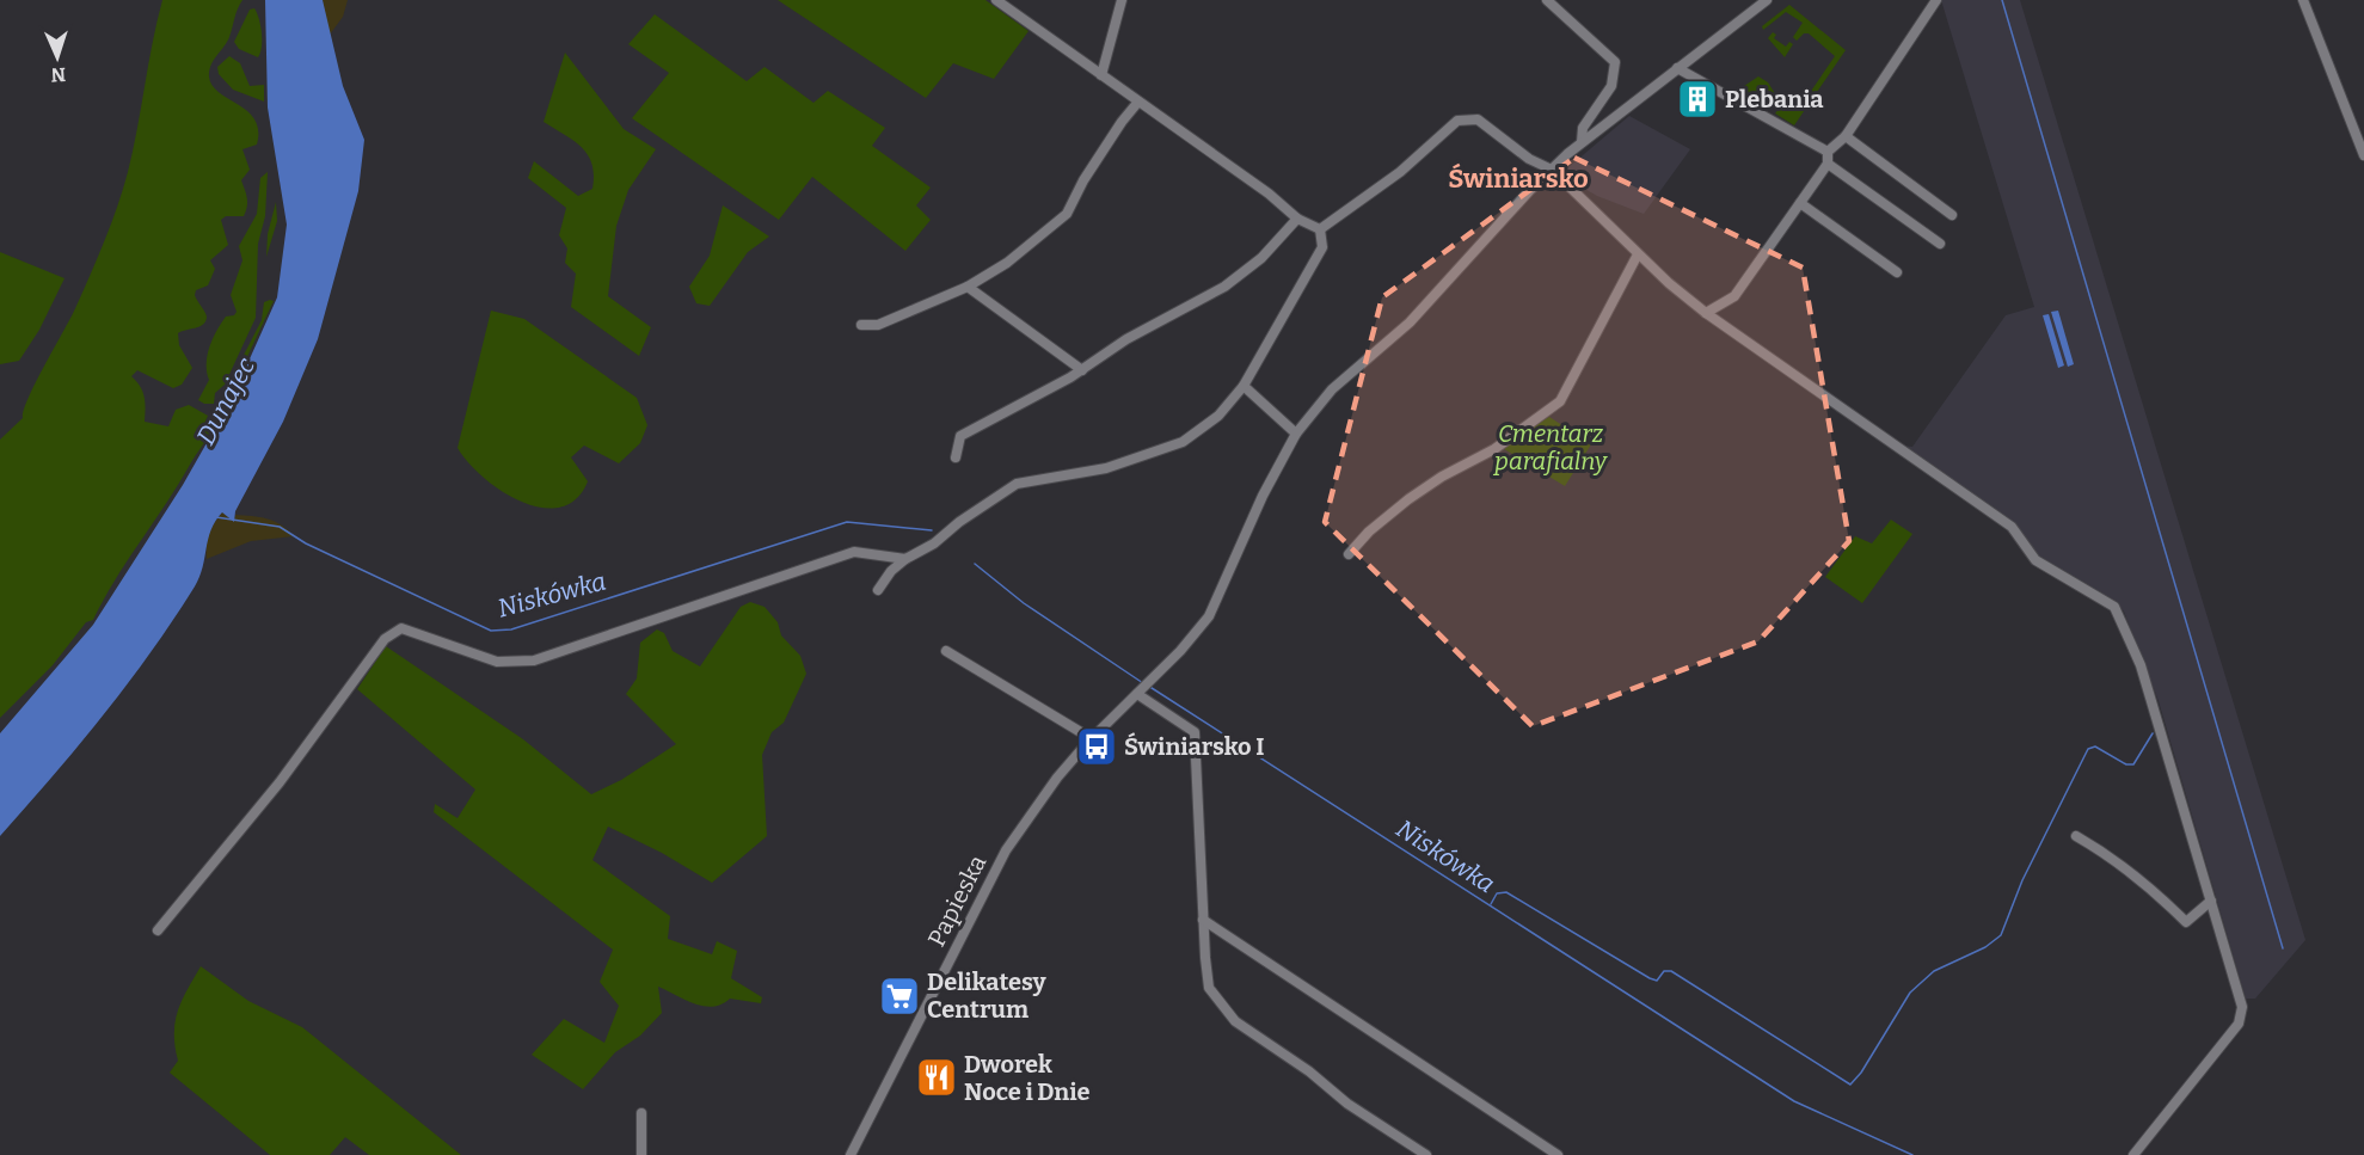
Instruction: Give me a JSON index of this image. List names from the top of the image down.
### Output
{
  "streets": {
    "street": ["Papieska"]
  },
  "districts": ["Świniarsko"],
  "water": ["Dunajec", "Niskówka"],
  "parks": ["Cmentarz parafialny"],
  "places": {
    "building": ["Plebania"],
    "bus stop": ["Świniarsko I"],
    "supermarket": ["Delikatesy Centrum"],
    "restaurant": ["Dworek Noce i Dnie"]
  },
  "north": "bottom"
}
